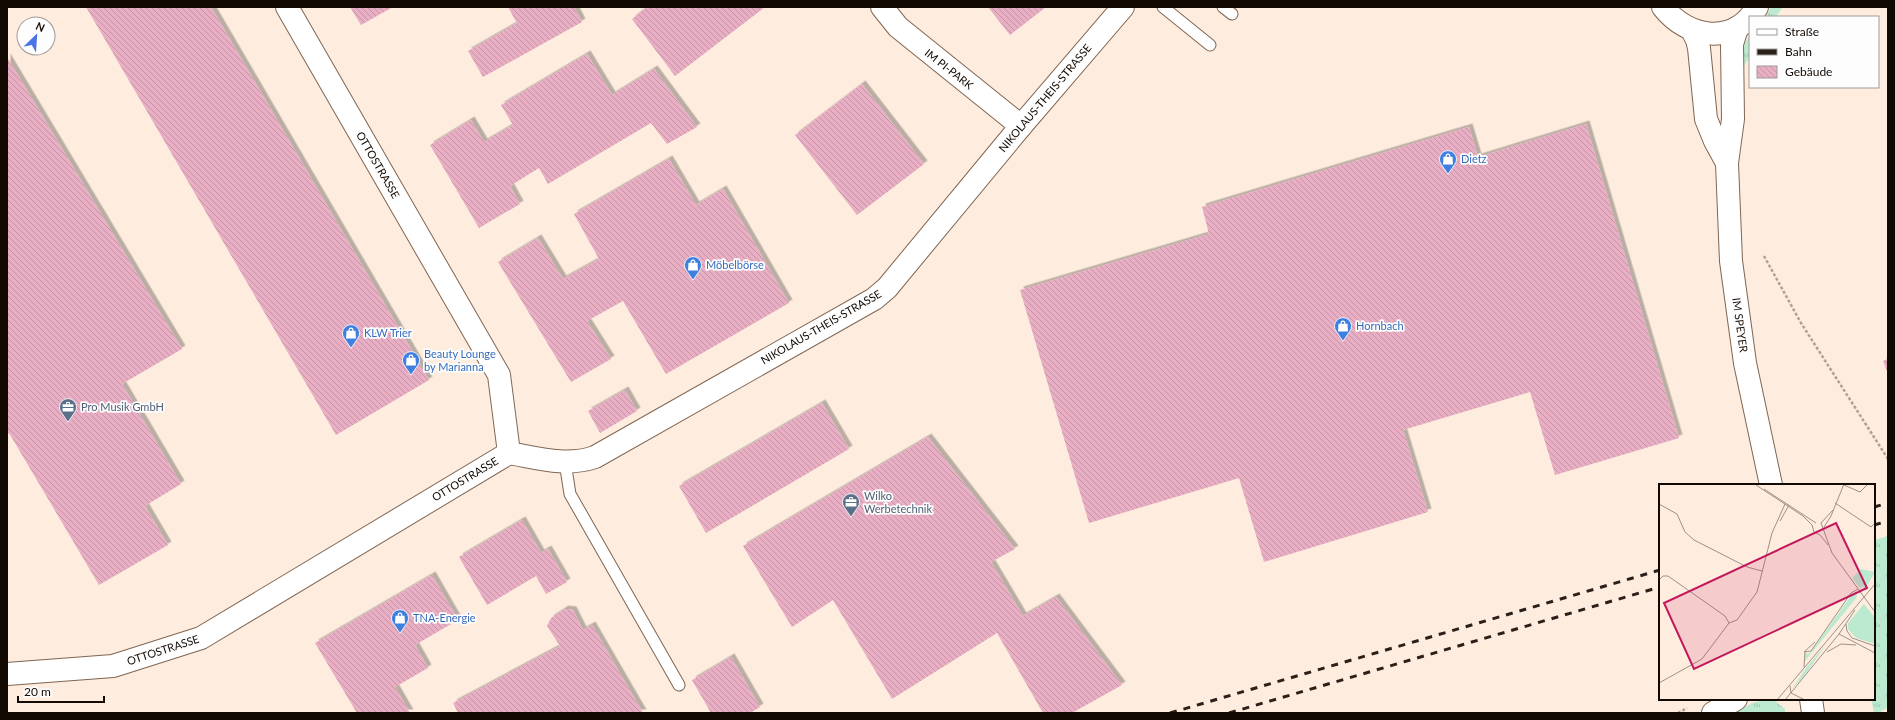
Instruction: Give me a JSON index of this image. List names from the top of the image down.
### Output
{
  "streets": {
    "street": [
      "IM PI-PARK",
      "NIKOLAUS-THEIS-STRASSE",
      "OTTOSTRASSE",
      "IM SPEYER"
    ]
  },
  "crossings": [
    ["IM PI-PARK", "NIKOLAUS-THEIS-STRASSE"],
    ["NIKOLAUS-THEIS-STRASSE", "OTTOSTRASSE"]
  ],
  "places": {
    "shop": [
      "Dietz",
      "Möbelbörse",
      "Hornbach",
      "KLW Trier",
      "Beauty Lounge by Marianna",
      "TNA-Energie"
    ],
    "office": ["Pro Musik GmbH", "Wilko Werbetechnik"]
  },
  "legend": ["Straße", "Bahn", "Gebäude"],
  "scale_bar": "20 m",
  "north": "top right"
}
